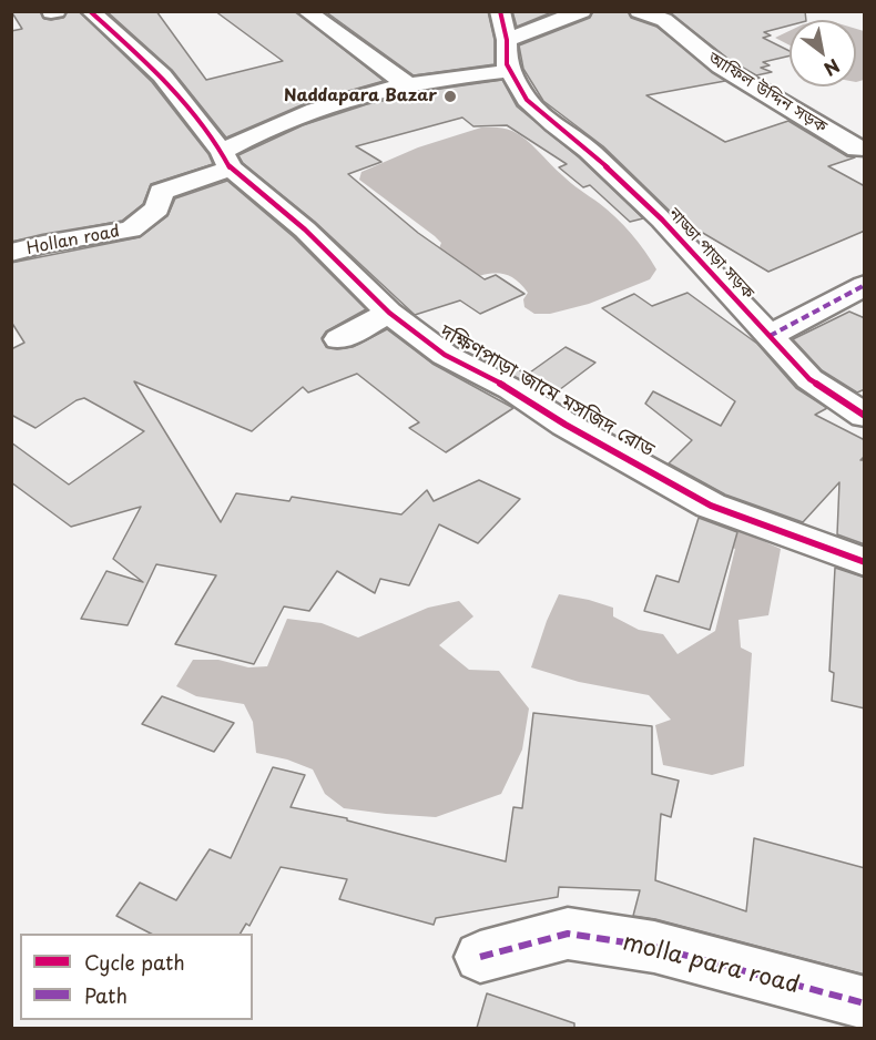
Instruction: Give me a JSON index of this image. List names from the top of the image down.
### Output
{
  "streets": {
    "street": [
      "আফিল উদ্দিন সড়ক",
      "Hollan road",
      "নাড্ডা পাড়া সড়ক",
      "দক্ষিণপাড়া জামে মসজিদ রোড",
      "molla para road"
    ]
  },
  "crossings": [
    ["Hollan road", "দক্ষিণপাড়া জামে মসজিদ রোড"]
  ],
  "places": ["Naddapara Bazar"],
  "legend": ["Cycle path", "Path"],
  "north": "bottom right"
}
